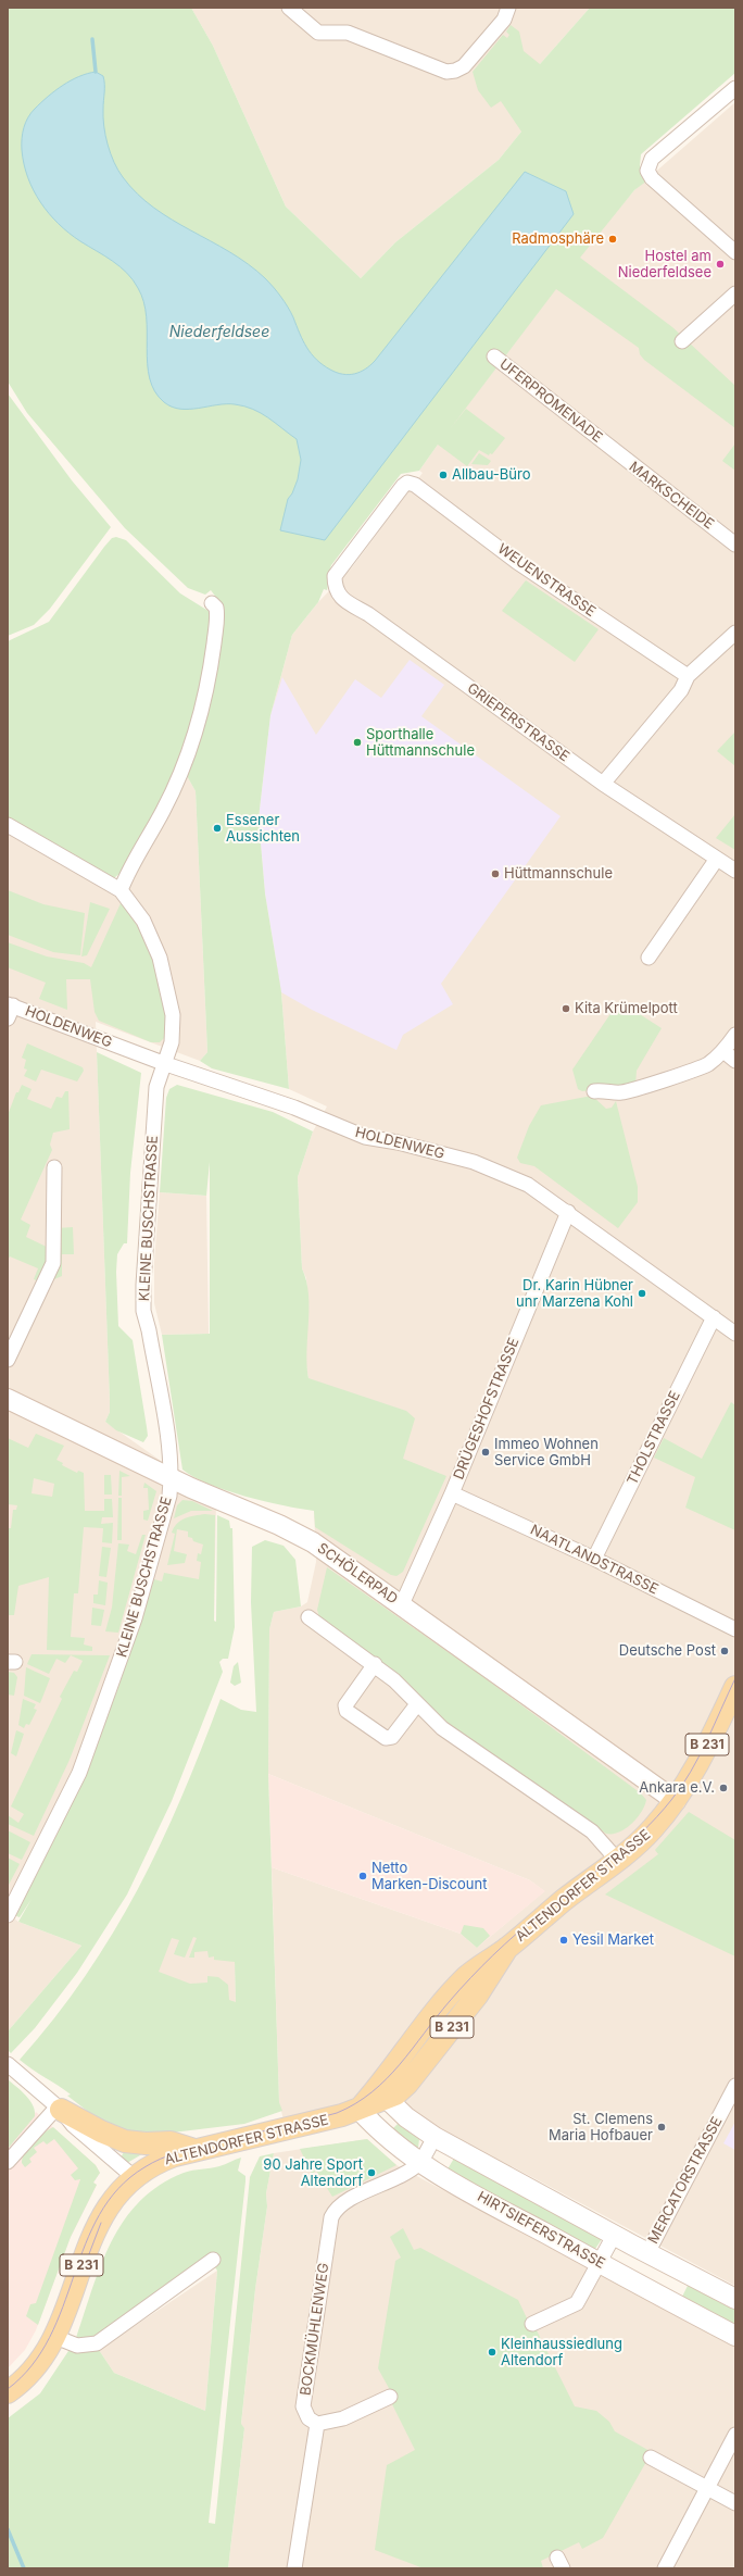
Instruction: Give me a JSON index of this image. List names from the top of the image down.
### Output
{
  "streets": {
    "main road": [
      "SCHÖLERPAD",
      "B 231",
      "ALTENDORFER STRASSE",
      "HIRTSIEFERSTRASSE"
    ],
    "street": [
      "UFERPROMENADE",
      "MARKSCHEIDE",
      "WEUENSTRASSE",
      "GRIEPERSTRASSE",
      "HOLDENWEG",
      "KLEINE BUSCHSTRASSE",
      "DRÜGESHOFSTRASSE",
      "THOLSTRASSE",
      "NAATLANDSTRASSE",
      "MERCATORSTRASSE",
      "BOCKMÜHLENWEG"
    ]
  },
  "crossings": [
    ["UFERPROMENADE", "MARKSCHEIDE"],
    ["WEUENSTRASSE", "GRIEPERSTRASSE"],
    ["HOLDENWEG", "KLEINE BUSCHSTRASSE"],
    ["HOLDENWEG", "DRÜGESHOFSTRASSE"],
    ["HOLDENWEG", "THOLSTRASSE"],
    ["KLEINE BUSCHSTRASSE", "SCHÖLERPAD"],
    ["DRÜGESHOFSTRASSE", "NAATLANDSTRASSE"],
    ["DRÜGESHOFSTRASSE", "SCHÖLERPAD"],
    ["THOLSTRASSE", "NAATLANDSTRASSE"],
    ["SCHÖLERPAD", "ALTENDORFER STRASSE"],
    ["ALTENDORFER STRASSE", "HIRTSIEFERSTRASSE"],
    ["HIRTSIEFERSTRASSE", "BOCKMÜHLENWEG"]
  ],
  "water": ["Niederfeldsee"],
  "places": [
    "Radmosphäre",
    "Hostel am Niederfeldsee",
    "Allbau-Büro",
    "Sporthalle Hüttmannschule",
    "Essener Aussichten",
    "Hüttmannschule",
    "Kita Krümelpott",
    "Dr. Karin Hübner unr Marzena Kohl",
    "Immeo Wohnen Service GmbH",
    "Deutsche Post",
    "Ankara e.V.",
    "Netto Marken-Discount",
    "Yesil Market",
    "St. Clemens Maria Hofbauer",
    "90 Jahre Sport Altendorf",
    "Kleinhaussiedlung Altendorf"
  ]
}
